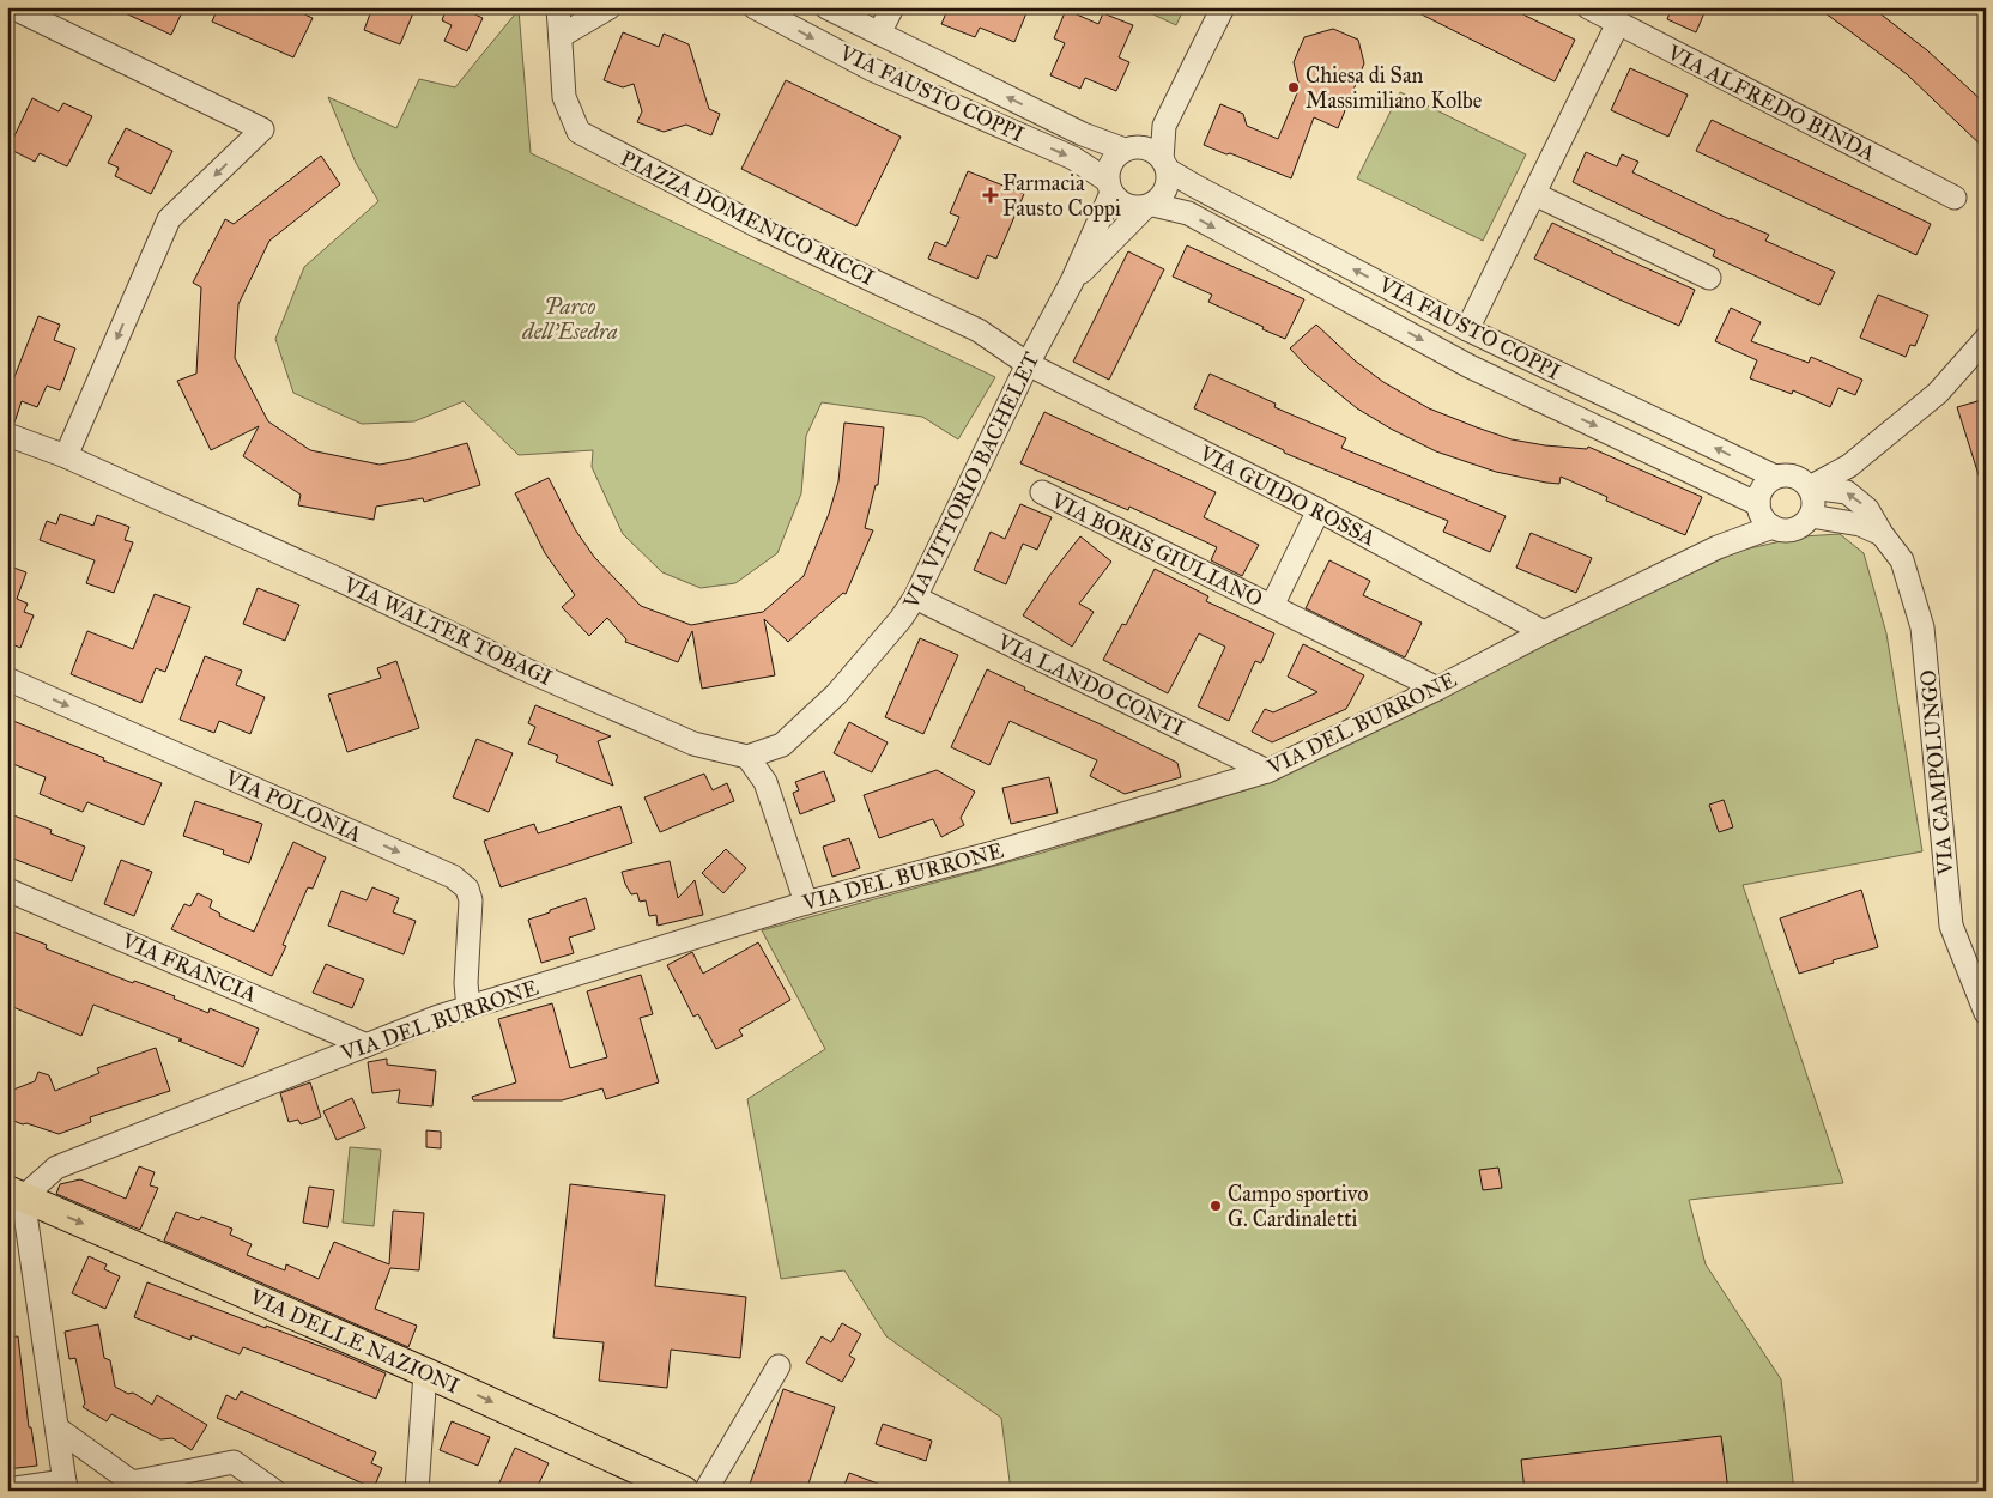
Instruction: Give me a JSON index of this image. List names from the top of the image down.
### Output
{
  "streets": {
    "main road": ["VIA DELLE NAZIONI"],
    "street": [
      "VIA FAUSTO COPPI",
      "VIA ALFREDO BINDA",
      "PIAZZA DOMENICO RICCI",
      "VIA VITTORIO BACHELET",
      "VIA GUIDO ROSSA",
      "VIA BORIS GIULIANO",
      "VIA WALTER TOBAGI",
      "VIA LANDO CONTI",
      "VIA DEL BURRONE",
      "VIA CAMPOLUNGO",
      "VIA POLONIA",
      "VIA FRANCIA"
    ]
  },
  "crossings": [
    ["VIA FAUSTO COPPI", "VIA VITTORIO BACHELET"],
    ["VIA FAUSTO COPPI", "VIA DEL BURRONE"],
    ["VIA FAUSTO COPPI", "VIA CAMPOLUNGO"],
    ["PIAZZA DOMENICO RICCI", "VIA VITTORIO BACHELET"],
    ["PIAZZA DOMENICO RICCI", "VIA GUIDO ROSSA"],
    ["VIA VITTORIO BACHELET", "VIA GUIDO ROSSA"],
    ["VIA VITTORIO BACHELET", "VIA WALTER TOBAGI"],
    ["VIA VITTORIO BACHELET", "VIA LANDO CONTI"],
    ["VIA GUIDO ROSSA", "VIA BORIS GIULIANO"],
    ["VIA GUIDO ROSSA", "VIA DEL BURRONE"],
    ["VIA BORIS GIULIANO", "VIA DEL BURRONE"],
    ["VIA LANDO CONTI", "VIA DEL BURRONE"],
    ["VIA DEL BURRONE", "VIA CAMPOLUNGO"],
    ["VIA DEL BURRONE", "VIA POLONIA"],
    ["VIA DEL BURRONE", "VIA FRANCIA"],
    ["VIA DEL BURRONE", "VIA DELLE NAZIONI"]
  ],
  "one_way": ["VIA POLONIA", "VIA DELLE NAZIONI"],
  "parks": ["Parco dell'Esedra"],
  "places": {
    "other": ["Chiesa di San Massimiliano Kolbe", "Campo sportivo G. Cardinaletti"],
    "health": ["Farmacia Fausto Coppi"]
  }
}
